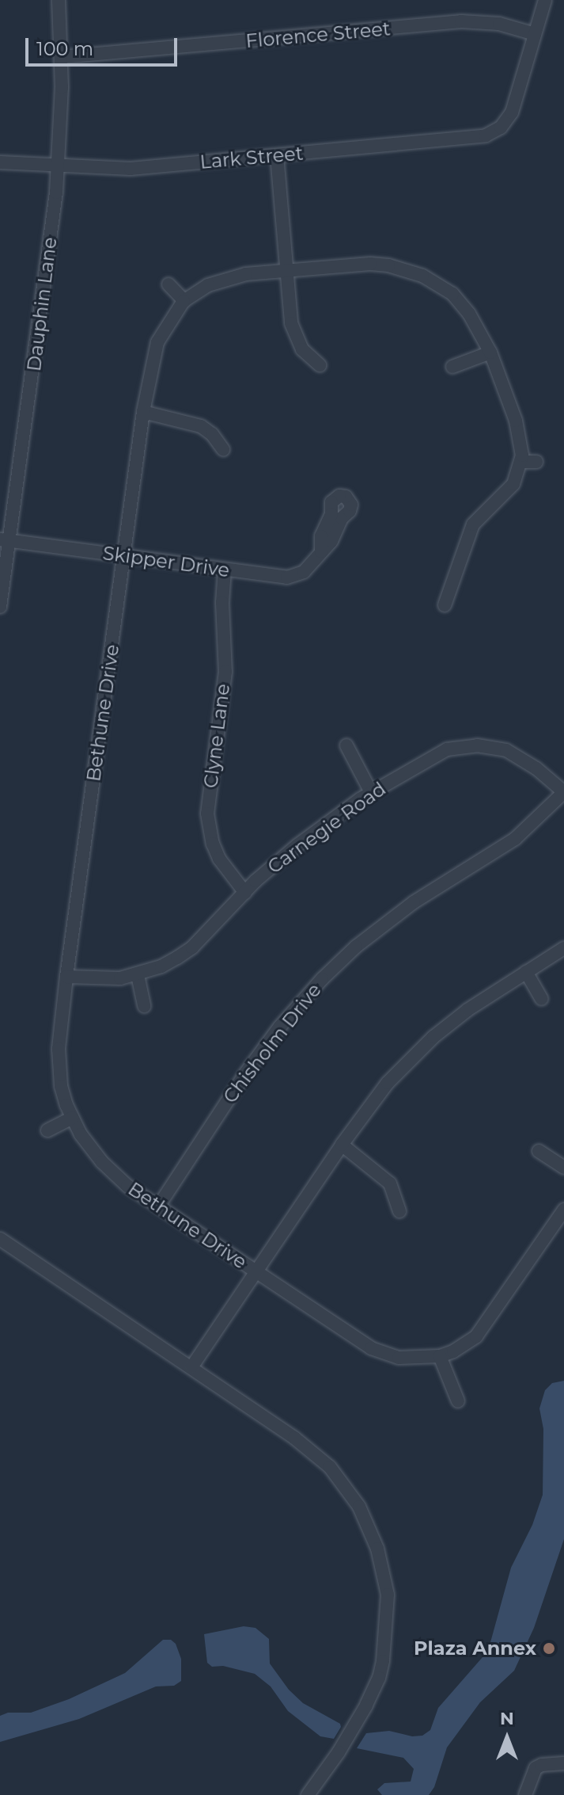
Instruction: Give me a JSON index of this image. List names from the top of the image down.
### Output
{
  "streets": {
    "street": [
      "Florence Street",
      "Lark Street",
      "Dauphin Lane",
      "Skipper Drive",
      "Bethune Drive",
      "Clyne Lane",
      "Carnegie Road",
      "Chisholm Drive"
    ]
  },
  "crossings": [
    ["Florence Street", "Lark Street"],
    ["Florence Street", "Dauphin Lane"],
    ["Lark Street", "Dauphin Lane"],
    ["Dauphin Lane", "Skipper Drive"],
    ["Skipper Drive", "Bethune Drive"],
    ["Skipper Drive", "Clyne Lane"],
    ["Bethune Drive", "Carnegie Road"],
    ["Bethune Drive", "Chisholm Drive"],
    ["Clyne Lane", "Carnegie Road"],
    ["Carnegie Road", "Chisholm Drive"]
  ],
  "places": ["Plaza Annex"],
  "scale_bar": "100 m",
  "north": "top"
}
